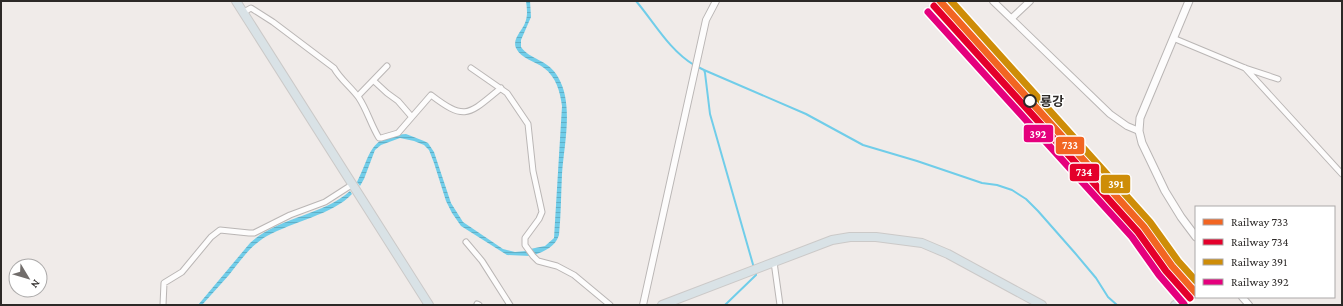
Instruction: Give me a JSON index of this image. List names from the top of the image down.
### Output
{
  "places": ["룡강"],
  "lines": [
    "rail line 733",
    "rail line 391",
    "rail line 734",
    "rail line 392"
  ],
  "legend": [
    "Railway 733",
    "Railway 734",
    "Railway 391",
    "Railway 392"
  ],
  "north": "bottom right"
}
